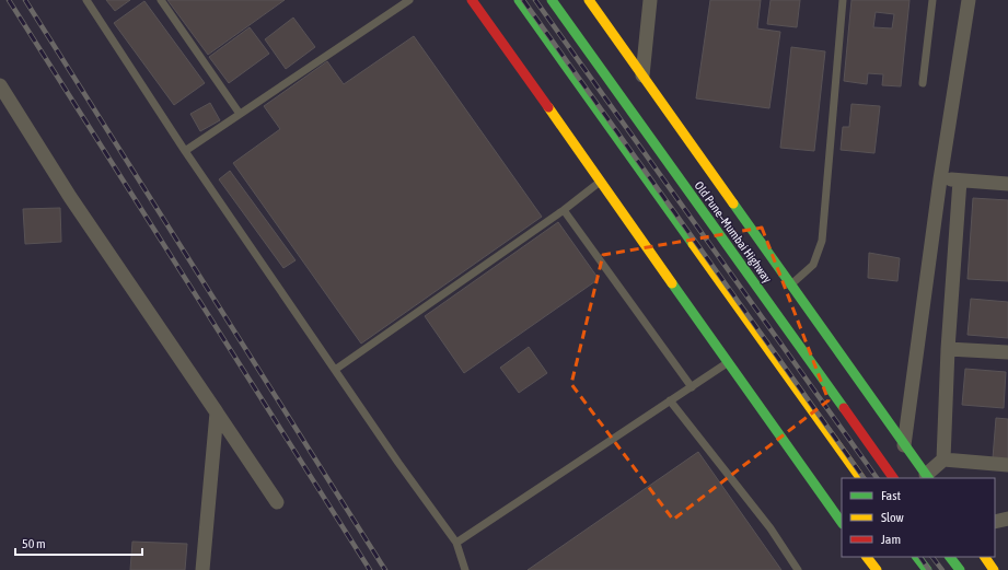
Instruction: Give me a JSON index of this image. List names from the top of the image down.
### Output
{
  "streets": {
    "main road": ["Old Pune–Mumbai Highway"]
  },
  "legend": ["Fast", "Slow", "Jam"],
  "scale_bar": "50 m"
}
